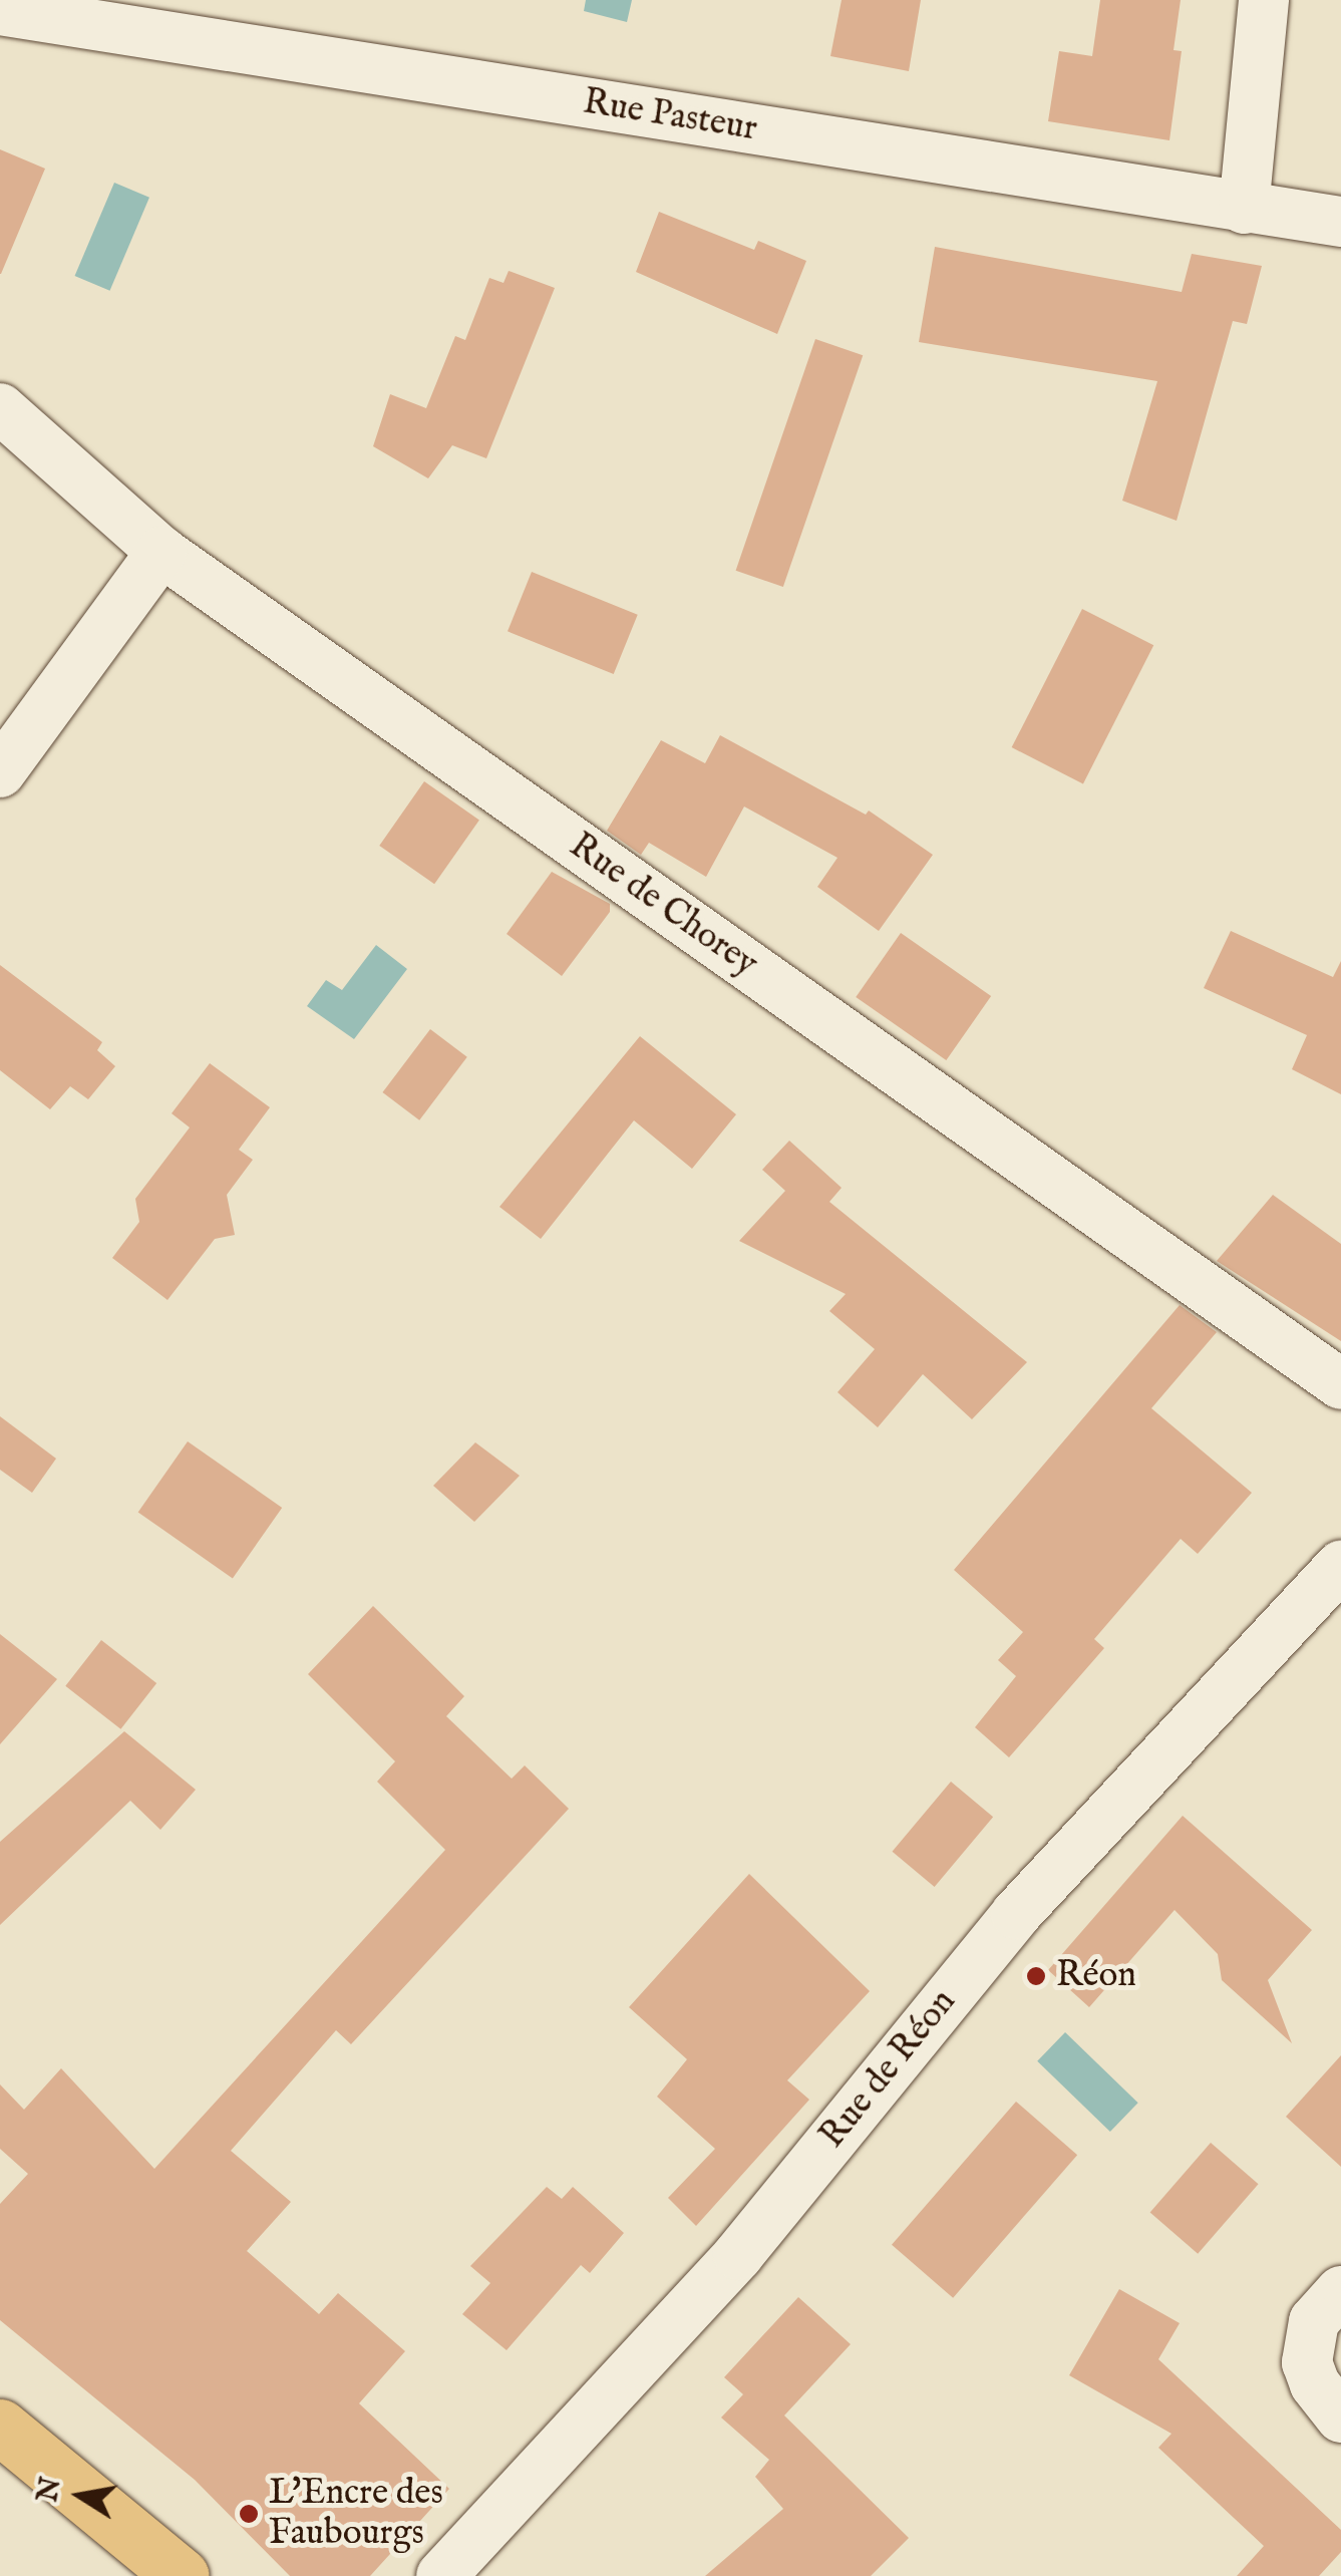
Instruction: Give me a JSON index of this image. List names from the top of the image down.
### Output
{
  "streets": {
    "street": ["Rue Pasteur", "Rue de Chorey", "Rue de Réon"]
  },
  "places": ["Réon", "L'Encre des Faubourgs"],
  "north": "left"
}
